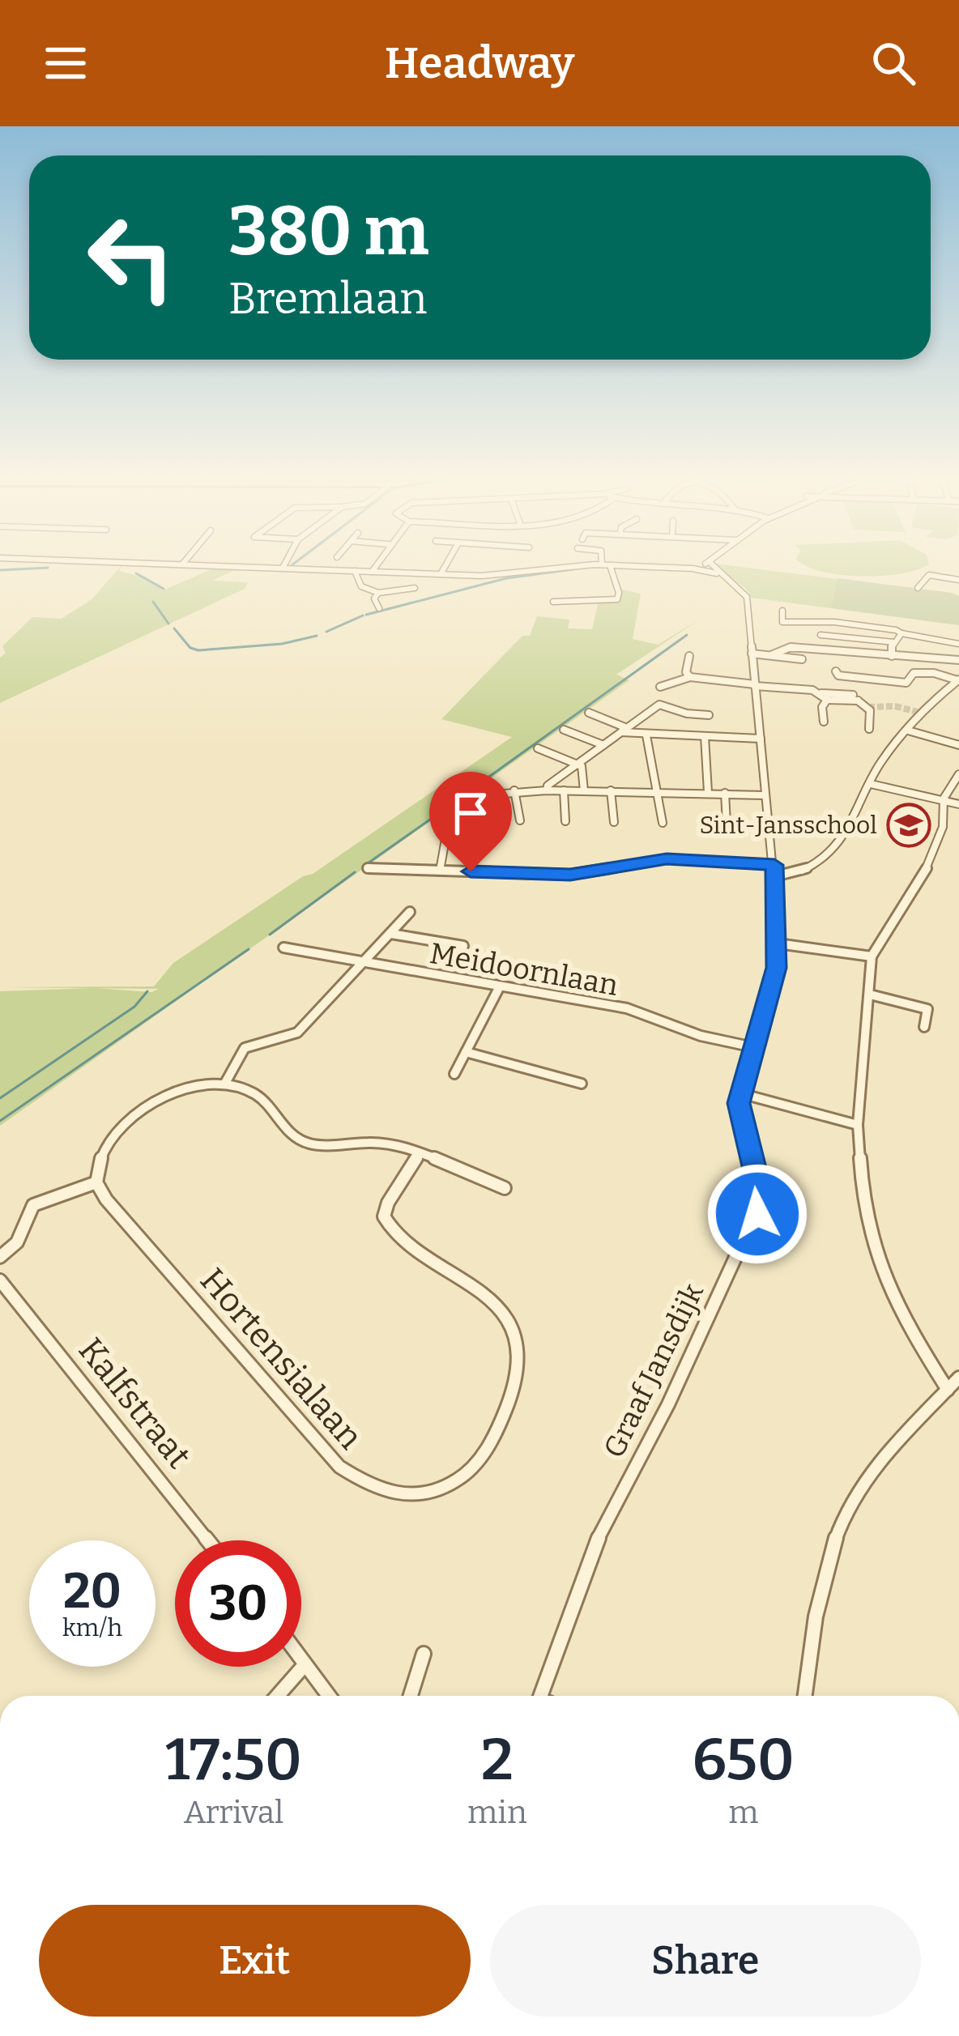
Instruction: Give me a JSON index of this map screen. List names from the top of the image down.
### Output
{
  "streets": {
    "street": [
      "Meidoornlaan",
      "Hortensialaan",
      "Graaf Jansdijk",
      "Kalfstraat"
    ]
  },
  "crossings": [
    ["Meidoornlaan", "Graaf Jansdijk"]
  ],
  "places": {
    "school or university": ["Sint-Jansschool"]
  },
  "page": {
    "header": "Headway",
    "turn": ["380 m", "Bremlaan"],
    "speed": "20 km/h",
    "limit": "30",
    "eta": [
      "17:50",
      "Arrival",
      "2",
      "min",
      "650",
      "m"
    ],
    "buttons": ["Exit", "Share"]
  }
}
